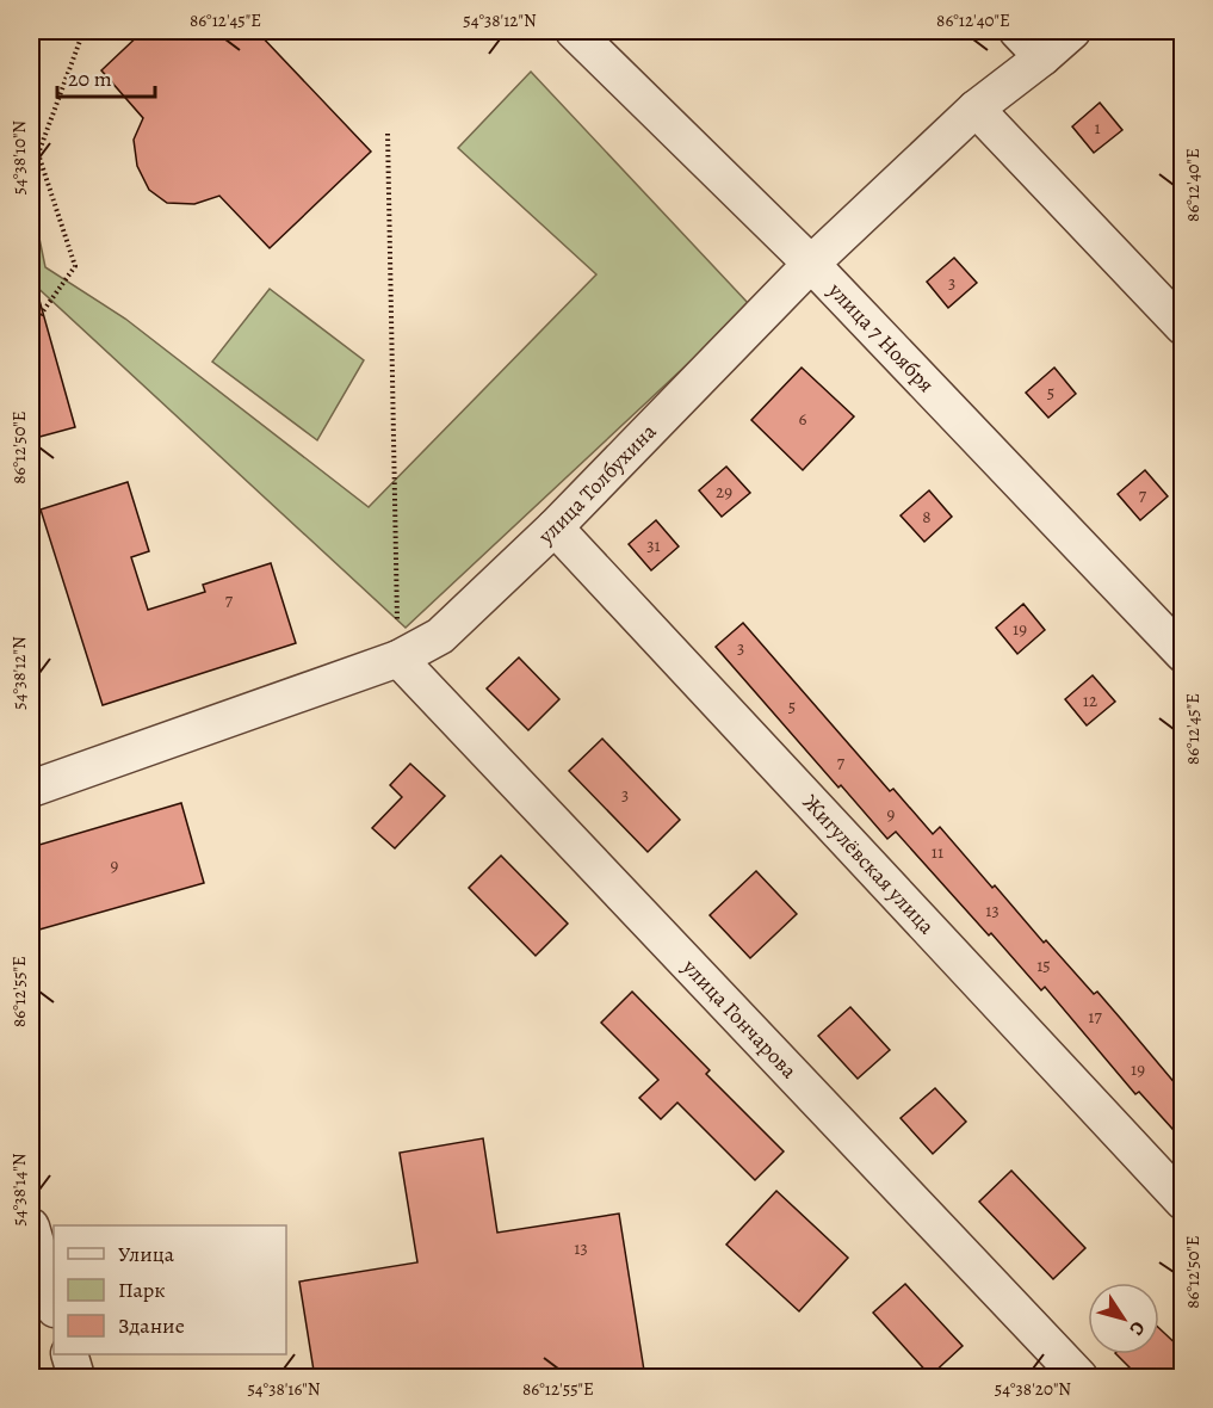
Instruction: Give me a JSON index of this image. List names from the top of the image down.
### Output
{
  "streets": {
    "street": [
      "улица 7 Ноября",
      "улица Толбухина",
      "Жигулёвская улица",
      "улица Гончарова"
    ]
  },
  "crossings": [
    ["улица 7 Ноября", "улица Толбухина"],
    ["улица Толбухина", "Жигулёвская улица"],
    ["улица Толбухина", "улица Гончарова"]
  ],
  "house_numbers": [
    "1",
    "3",
    "5",
    "6",
    "29",
    "7",
    "8",
    "31",
    "7",
    "19",
    "3",
    "12",
    "5",
    "7",
    "3",
    "9",
    "11",
    "9",
    "13",
    "15",
    "17",
    "19",
    "13"
  ],
  "legend": ["Улица", "Парк", "Здание"],
  "scale_bar": "20 m",
  "north": "bottom right",
  "coordinates": [
    "86°12'45\"E",
    "54°38'12\"N",
    "86°12'40\"E",
    "54°38'10\"N",
    "86°12'50\"E",
    "86°12'55\"E",
    "54°38'14\"N",
    "54°38'16\"N",
    "54°38'20\"N"
  ]
}
